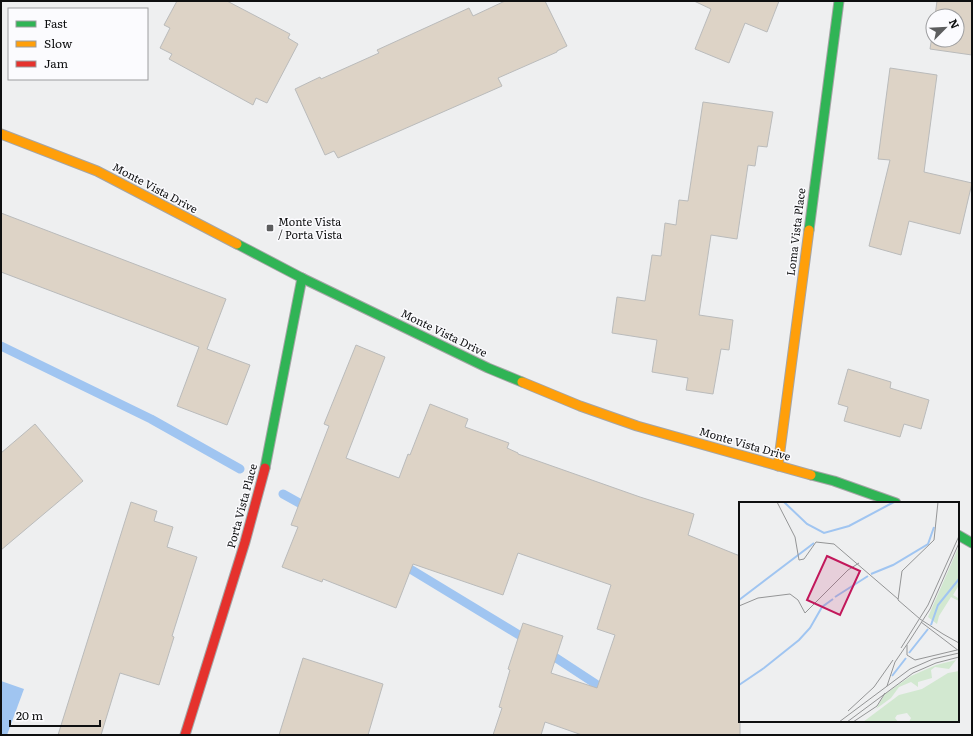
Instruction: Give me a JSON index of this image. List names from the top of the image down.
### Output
{
  "streets": {
    "street": ["Monte Vista Drive", "Loma Vista Place", "Porta Vista Place"]
  },
  "crossings": [
    ["Monte Vista Drive", "Loma Vista Place"],
    ["Monte Vista Drive", "Porta Vista Place"]
  ],
  "places": {
    "transit": ["Monte Vista / Porta Vista"]
  },
  "legend": ["Fast", "Slow", "Jam"],
  "scale_bar": "20 m",
  "north": "top right"
}
